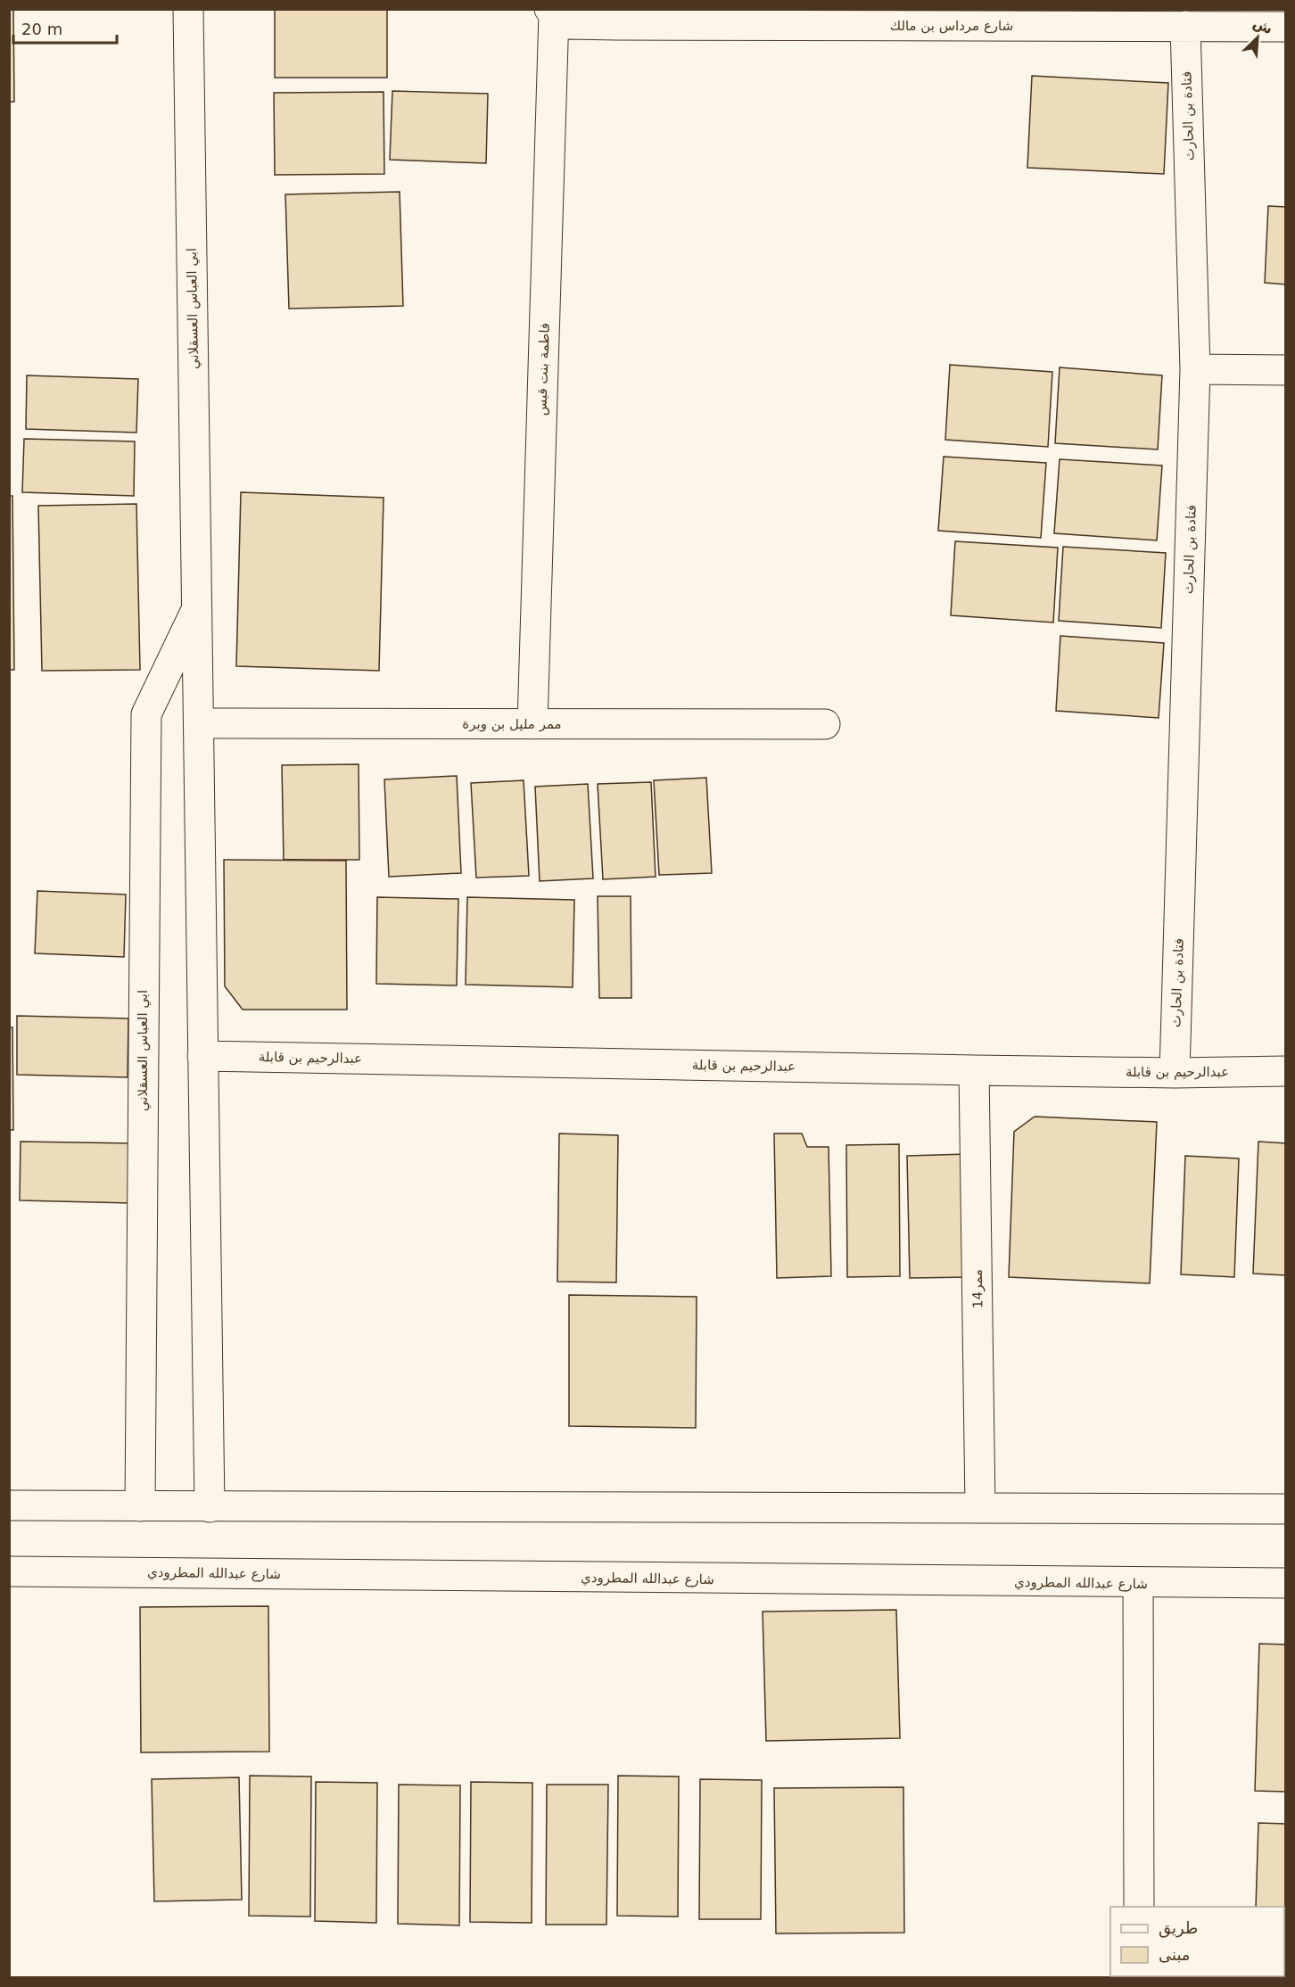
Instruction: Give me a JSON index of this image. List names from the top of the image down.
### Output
{
  "streets": {
    "street": [
      "شارع مرداس بن مالك",
      "فتادة بن الحارث",
      "ابي العباس العسقلاني",
      "فاطمة بنت قيس",
      "ممر مليل بن وبرة",
      "عبدالرحيم بن قابلة",
      "ممر14",
      "شارع عبدالله المطرودي"
    ]
  },
  "crossings": [
    ["شارع مرداس بن مالك", "فتادة بن الحارث"],
    ["شارع مرداس بن مالك", "فاطمة بنت قيس"],
    ["فتادة بن الحارث", "عبدالرحيم بن قابلة"],
    ["ابي العباس العسقلاني", "ممر مليل بن وبرة"],
    ["ابي العباس العسقلاني", "عبدالرحيم بن قابلة"],
    ["فاطمة بنت قيس", "ممر مليل بن وبرة"],
    ["عبدالرحيم بن قابلة", "ممر14"]
  ],
  "legend": ["طريق", "مبنى"],
  "scale_bar": "20 m",
  "north": "top right"
}
